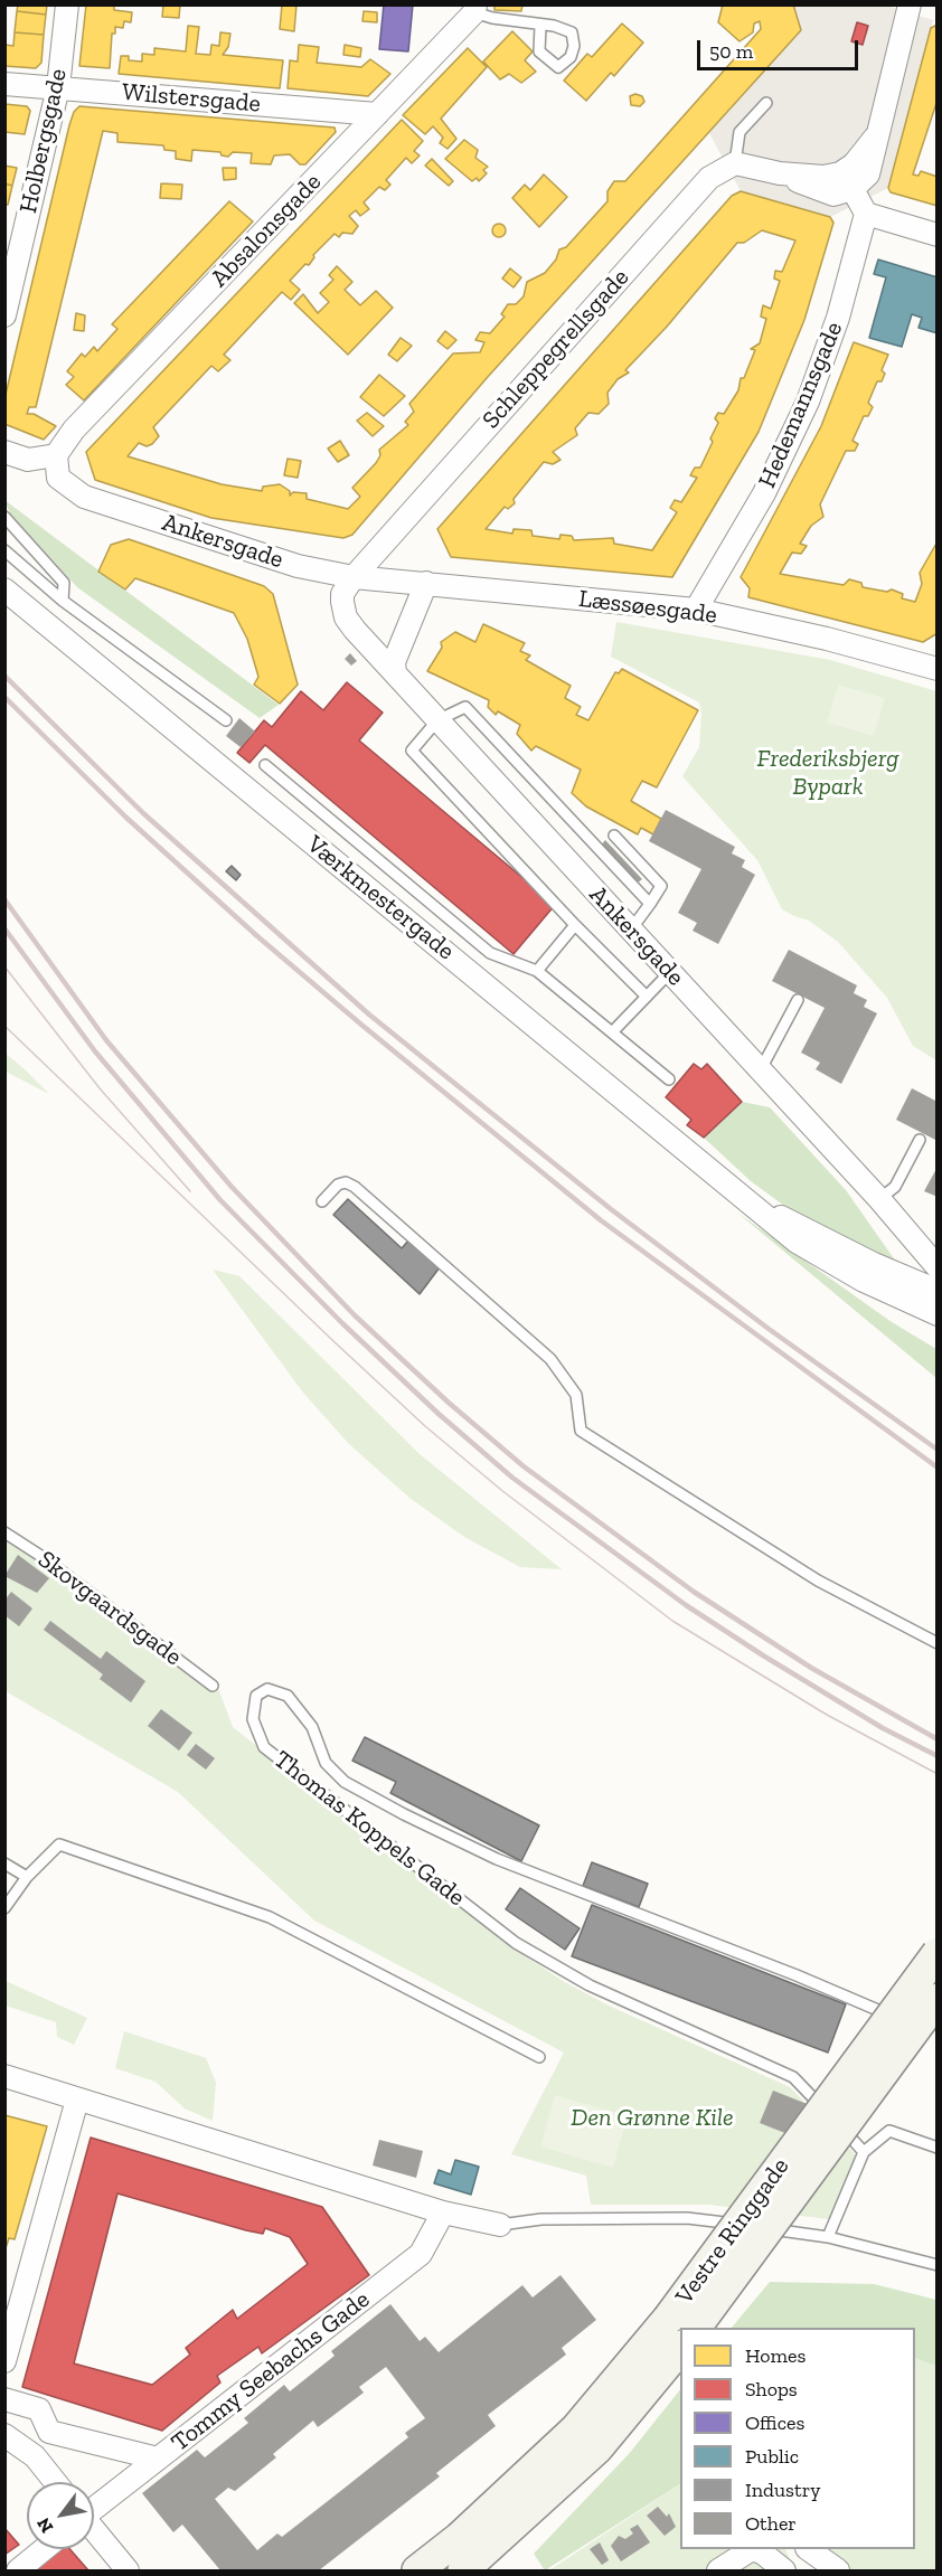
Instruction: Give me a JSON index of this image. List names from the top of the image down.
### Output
{
  "streets": {
    "main road": ["Vestre Ringgade"],
    "street": [
      "Wilstersgade",
      "Holbergsgade",
      "Absalonsgade",
      "Schleppegrellsgade",
      "Hedemannsgade",
      "Ankersgade",
      "Læssøesgade",
      "Værkmestergade",
      "Tommy Seebachs Gade"
    ],
    "lane": ["Skovgaardsgade", "Thomas Koppels Gade"]
  },
  "crossings": [
    ["Wilstersgade", "Holbergsgade"],
    ["Wilstersgade", "Absalonsgade"],
    ["Absalonsgade", "Ankersgade"],
    ["Schleppegrellsgade", "Ankersgade"],
    ["Schleppegrellsgade", "Læssøesgade"],
    ["Hedemannsgade", "Læssøesgade"],
    ["Ankersgade", "Læssøesgade"]
  ],
  "parks": ["Frederiksbjerg Bypark", "Den Grønne Kile"],
  "legend": [
    "Homes",
    "Shops",
    "Offices",
    "Public",
    "Industry",
    "Other"
  ],
  "scale_bar": "50 m",
  "north": "bottom left"
}
